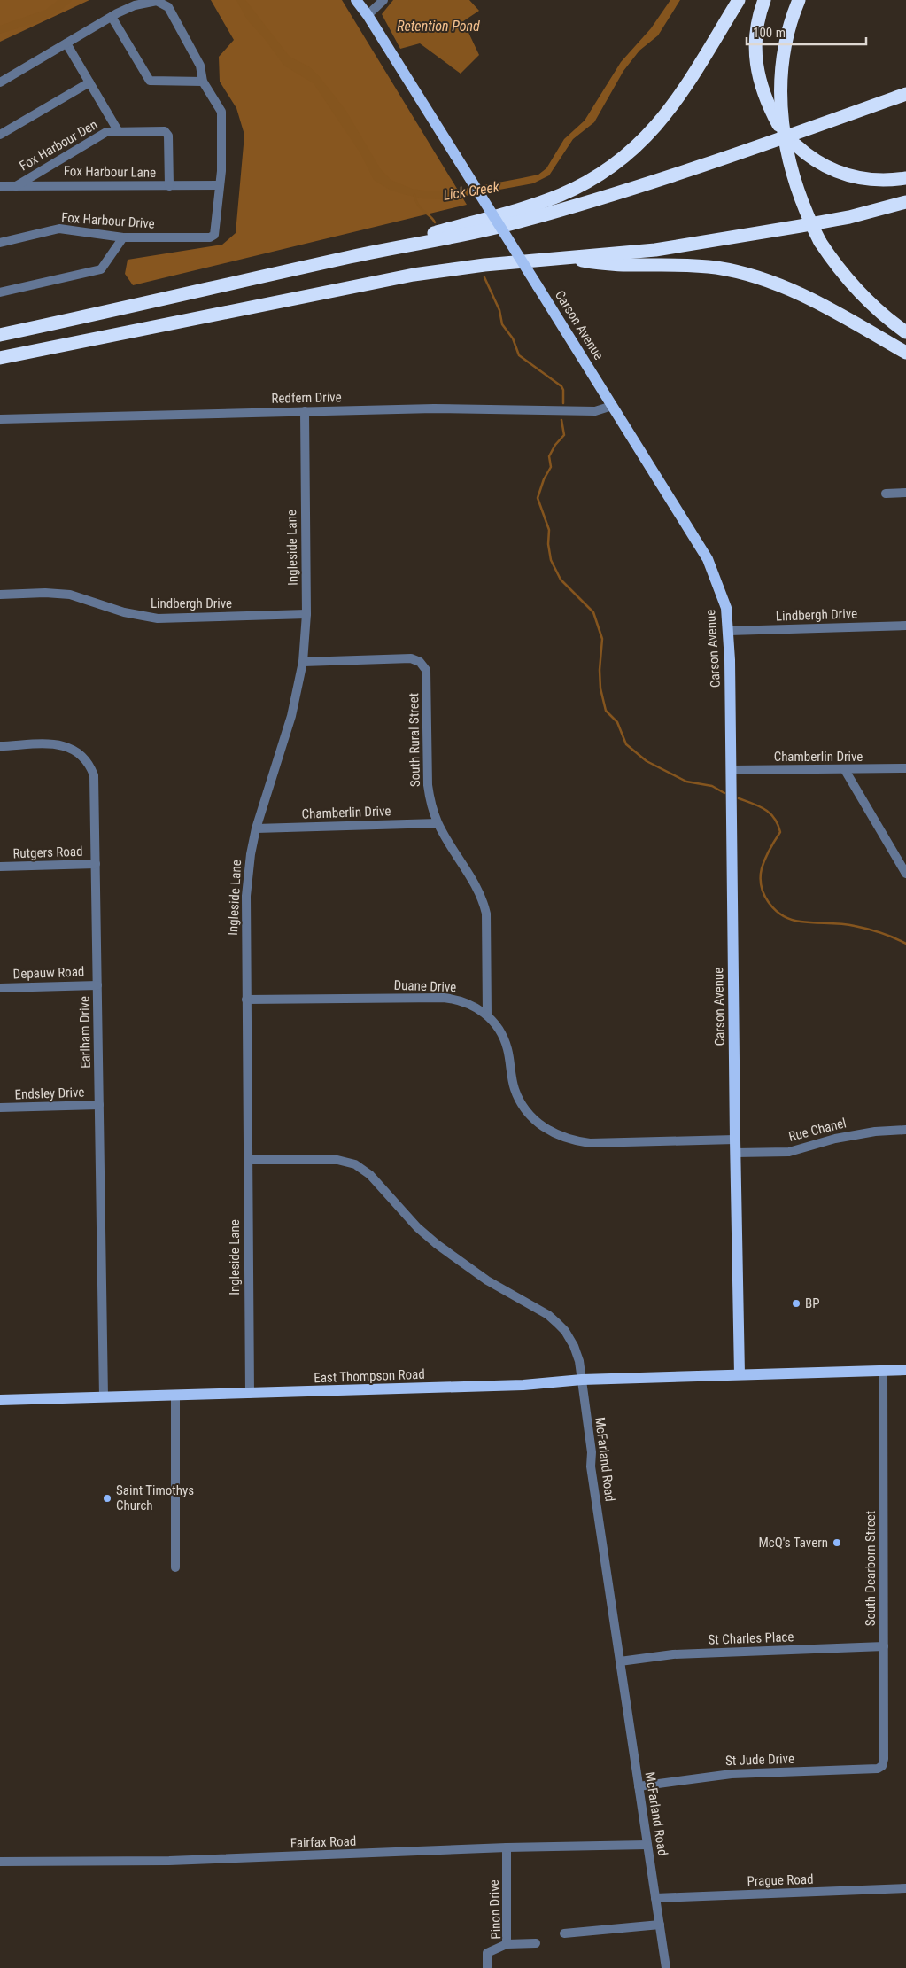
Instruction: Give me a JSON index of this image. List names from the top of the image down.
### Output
{
  "streets": {
    "main road": ["Carson Avenue", "East Thompson Road"],
    "street": [
      "Fox Harbour Den",
      "Fox Harbour Lane",
      "Fox Harbour Drive",
      "Redfern Drive",
      "Ingleside Lane",
      "Lindbergh Drive",
      "South Rural Street",
      "Chamberlin Drive",
      "Rutgers Road",
      "Depauw Road",
      "Duane Drive",
      "Earlham Drive",
      "Endsley Drive",
      "Rue Chanel",
      "McFarland Road",
      "South Dearborn Street",
      "St Charles Place",
      "St Jude Drive",
      "Fairfax Road",
      "Prague Road",
      "Pinon Drive"
    ]
  },
  "crossings": [
    ["Fox Harbour Den", "Fox Harbour Lane"],
    ["Fox Harbour Lane", "Fox Harbour Drive"],
    ["Carson Avenue", "Redfern Drive"],
    ["Carson Avenue", "Lindbergh Drive"],
    ["Carson Avenue", "Chamberlin Drive"],
    ["Carson Avenue", "Duane Drive"],
    ["Carson Avenue", "Rue Chanel"],
    ["Carson Avenue", "East Thompson Road"],
    ["Redfern Drive", "Ingleside Lane"],
    ["Ingleside Lane", "Lindbergh Drive"],
    ["Ingleside Lane", "South Rural Street"],
    ["Ingleside Lane", "Chamberlin Drive"],
    ["Ingleside Lane", "Duane Drive"],
    ["Ingleside Lane", "East Thompson Road"],
    ["Ingleside Lane", "McFarland Road"],
    ["South Rural Street", "Chamberlin Drive"],
    ["South Rural Street", "Duane Drive"],
    ["Rutgers Road", "Earlham Drive"],
    ["Depauw Road", "Earlham Drive"],
    ["Earlham Drive", "Endsley Drive"],
    ["Earlham Drive", "East Thompson Road"],
    ["East Thompson Road", "McFarland Road"],
    ["East Thompson Road", "South Dearborn Street"],
    ["McFarland Road", "St Charles Place"],
    ["McFarland Road", "St Jude Drive"],
    ["McFarland Road", "Fairfax Road"],
    ["McFarland Road", "Prague Road"],
    ["South Dearborn Street", "St Charles Place"],
    ["South Dearborn Street", "St Jude Drive"],
    ["Fairfax Road", "Pinon Drive"]
  ],
  "water": ["Retention Pond", "Lick Creek"],
  "places": ["BP", "Saint Timothys Church", "McQ's Tavern"],
  "scale_bar": "100 m"
}
